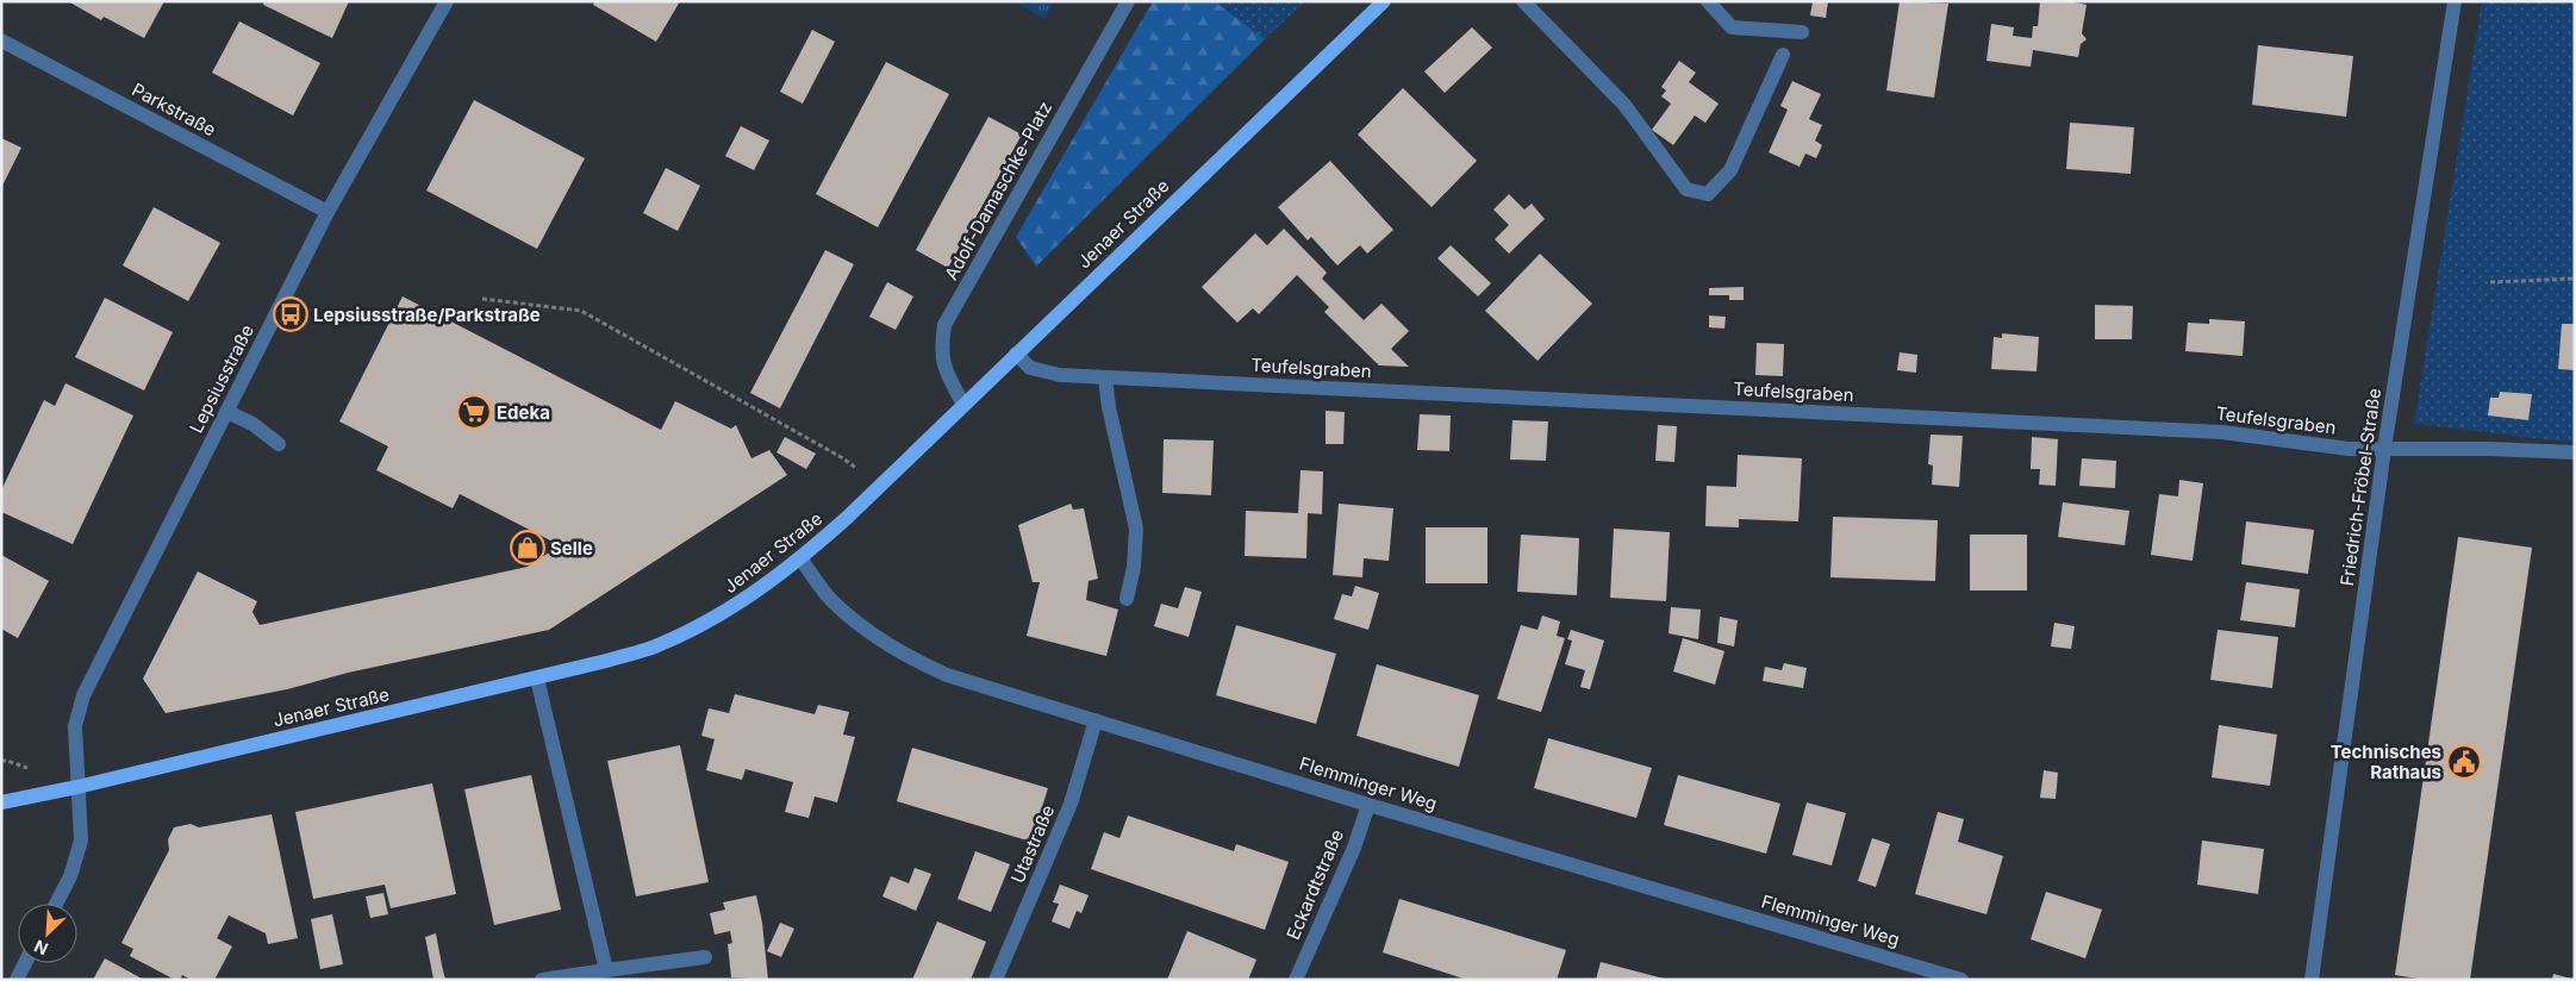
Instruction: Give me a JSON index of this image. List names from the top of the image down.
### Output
{
  "streets": {
    "main road": ["Jenaer Straße"],
    "street": [
      "Parkstraße",
      "Adolf-Damaschke-Platz",
      "Teufelsgraben",
      "Lepsiusstraße",
      "Friedrich-Fröbel-Straße",
      "Flemminger Weg",
      "Utastraße",
      "Eckardtstraße"
    ]
  },
  "crossings": [
    ["Parkstraße", "Lepsiusstraße"],
    ["Adolf-Damaschke-Platz", "Jenaer Straße"],
    ["Jenaer Straße", "Teufelsgraben"],
    ["Jenaer Straße", "Lepsiusstraße"],
    ["Jenaer Straße", "Flemminger Weg"],
    ["Teufelsgraben", "Friedrich-Fröbel-Straße"],
    ["Flemminger Weg", "Utastraße"],
    ["Flemminger Weg", "Eckardtstraße"]
  ],
  "places": {
    "bus stop": ["Lepsiusstraße/Parkstraße"],
    "supermarket": ["Edeka"],
    "shop": ["Selle"],
    "public building": ["Technisches Rathaus"]
  },
  "north": "bottom left"
}
